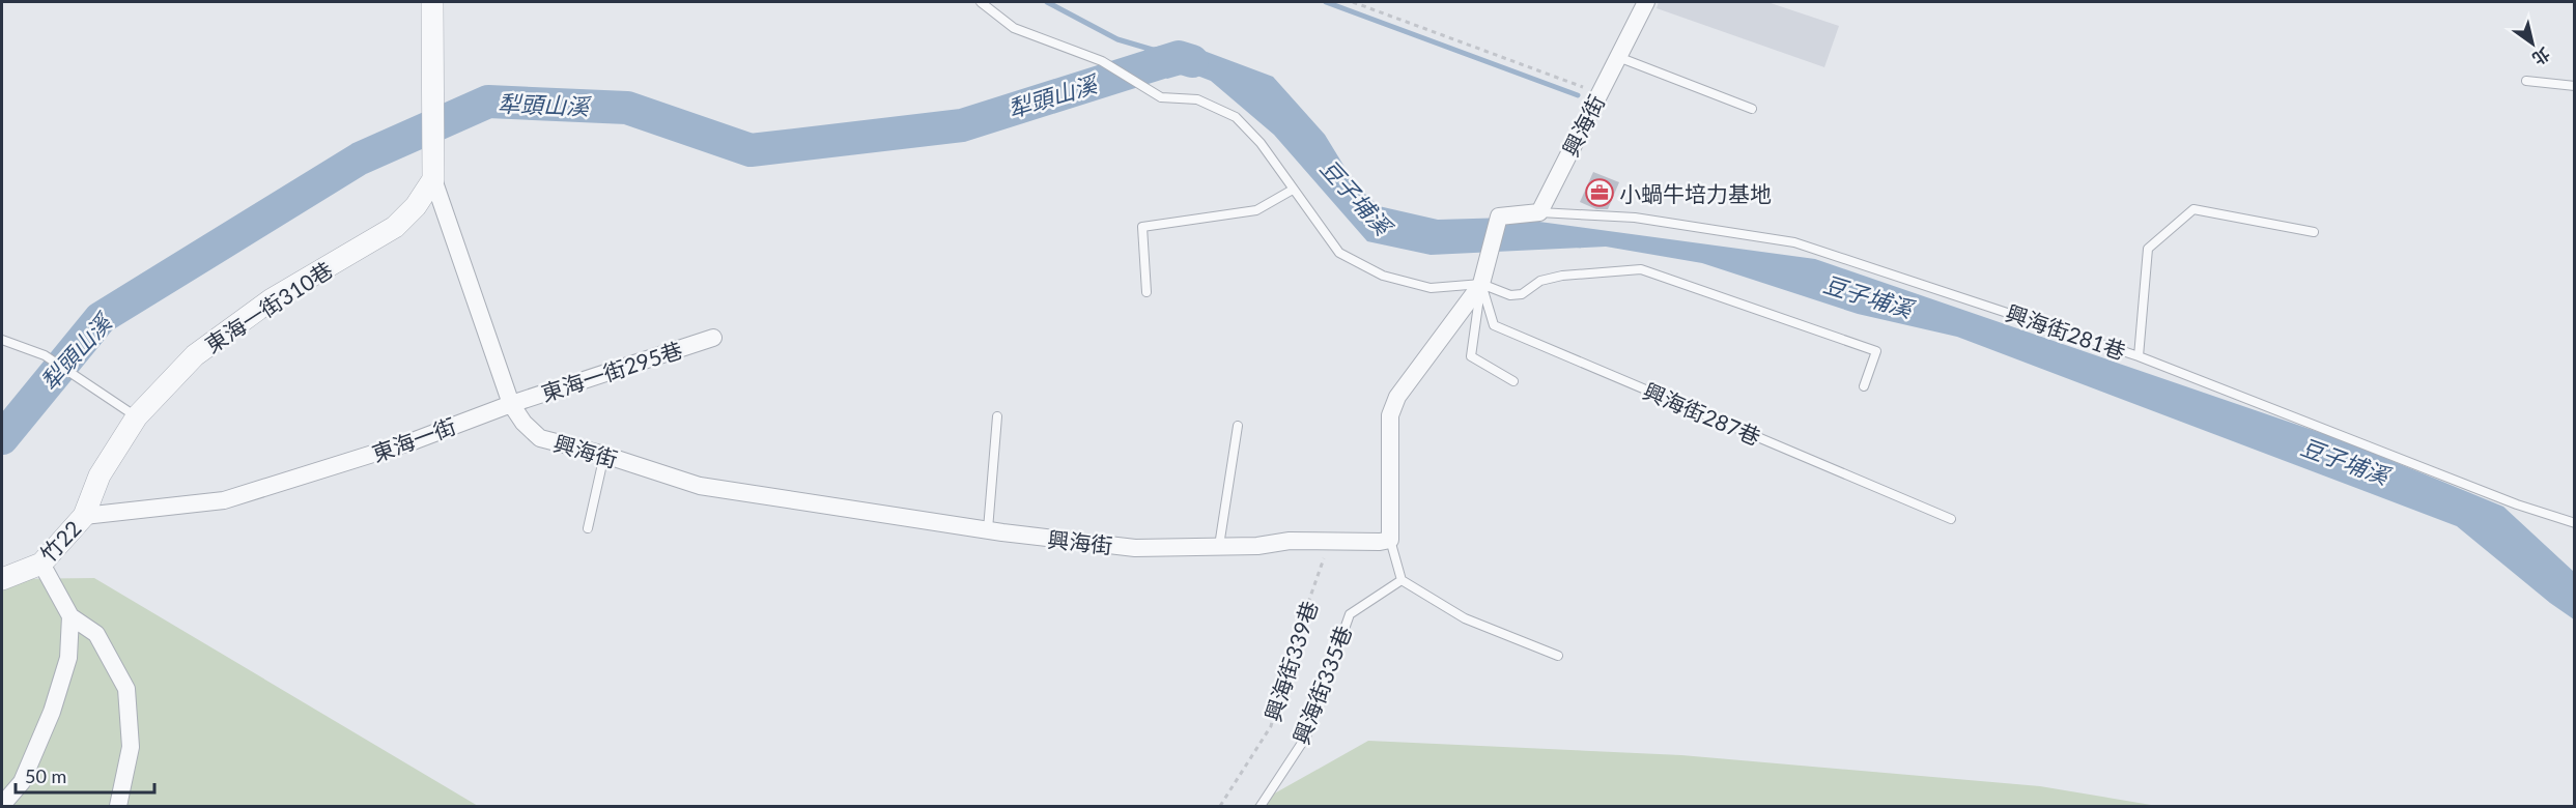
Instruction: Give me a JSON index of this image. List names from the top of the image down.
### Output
{
  "streets": {
    "street": [
      "興海街",
      "東海一街310巷",
      "東海一街295巷",
      "東海一街",
      "竹22"
    ],
    "lane": ["興海街281巷", "興海街287巷", "興海街335巷"],
    "path": ["興海街339巷"]
  },
  "crossings": [
    ["興海街", "興海街281巷"],
    ["興海街", "東海一街295巷"],
    ["興海街", "東海一街"],
    ["興海街", "興海街339巷"],
    ["東海一街310巷", "東海一街"],
    ["東海一街310巷", "竹22"],
    ["東海一街295巷", "東海一街"],
    ["東海一街", "竹22"]
  ],
  "water": ["犁頭山溪", "豆子埔溪"],
  "places": {
    "office": ["小蝸牛培力基地"]
  },
  "scale_bar": "50 m",
  "north": "bottom right"
}
